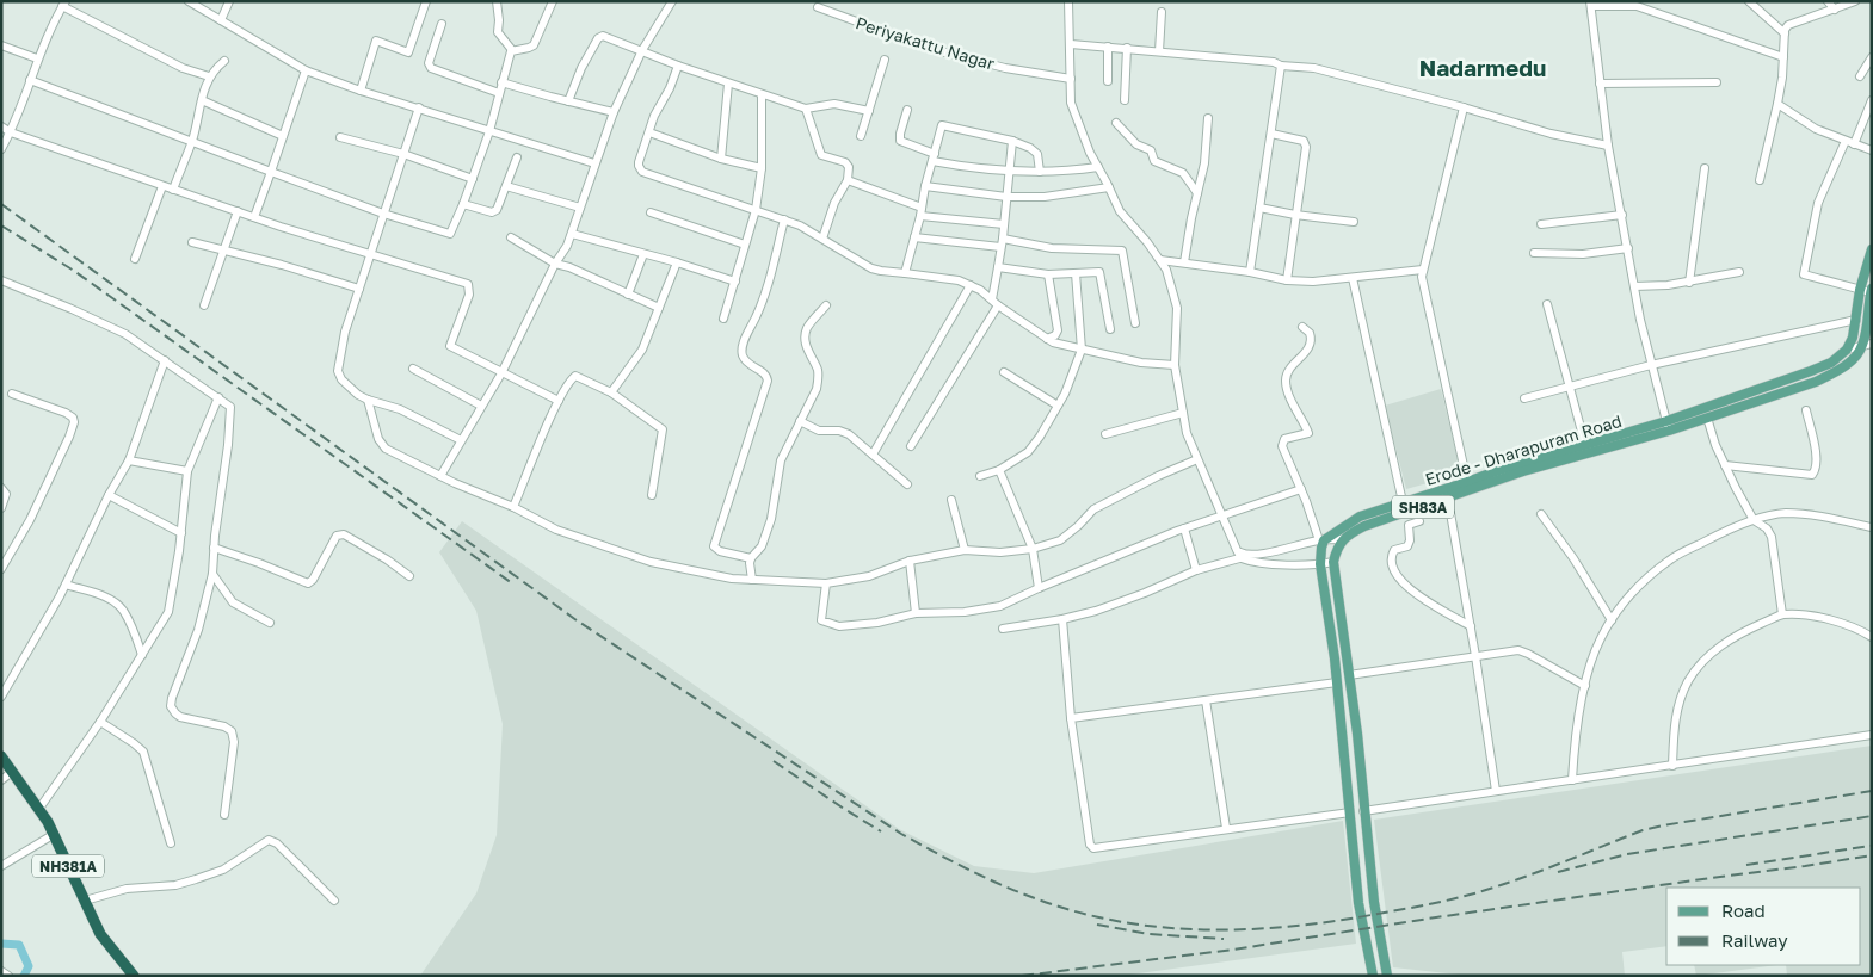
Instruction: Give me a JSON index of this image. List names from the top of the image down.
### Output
{
  "streets": {
    "highway": ["NH381A"],
    "main road": ["Erode - Dharapuram Road", "SH83A"],
    "street": ["Periyakattu Nagar"]
  },
  "districts": ["Nadarmedu"],
  "legend": ["Road", "Railway"]
}
